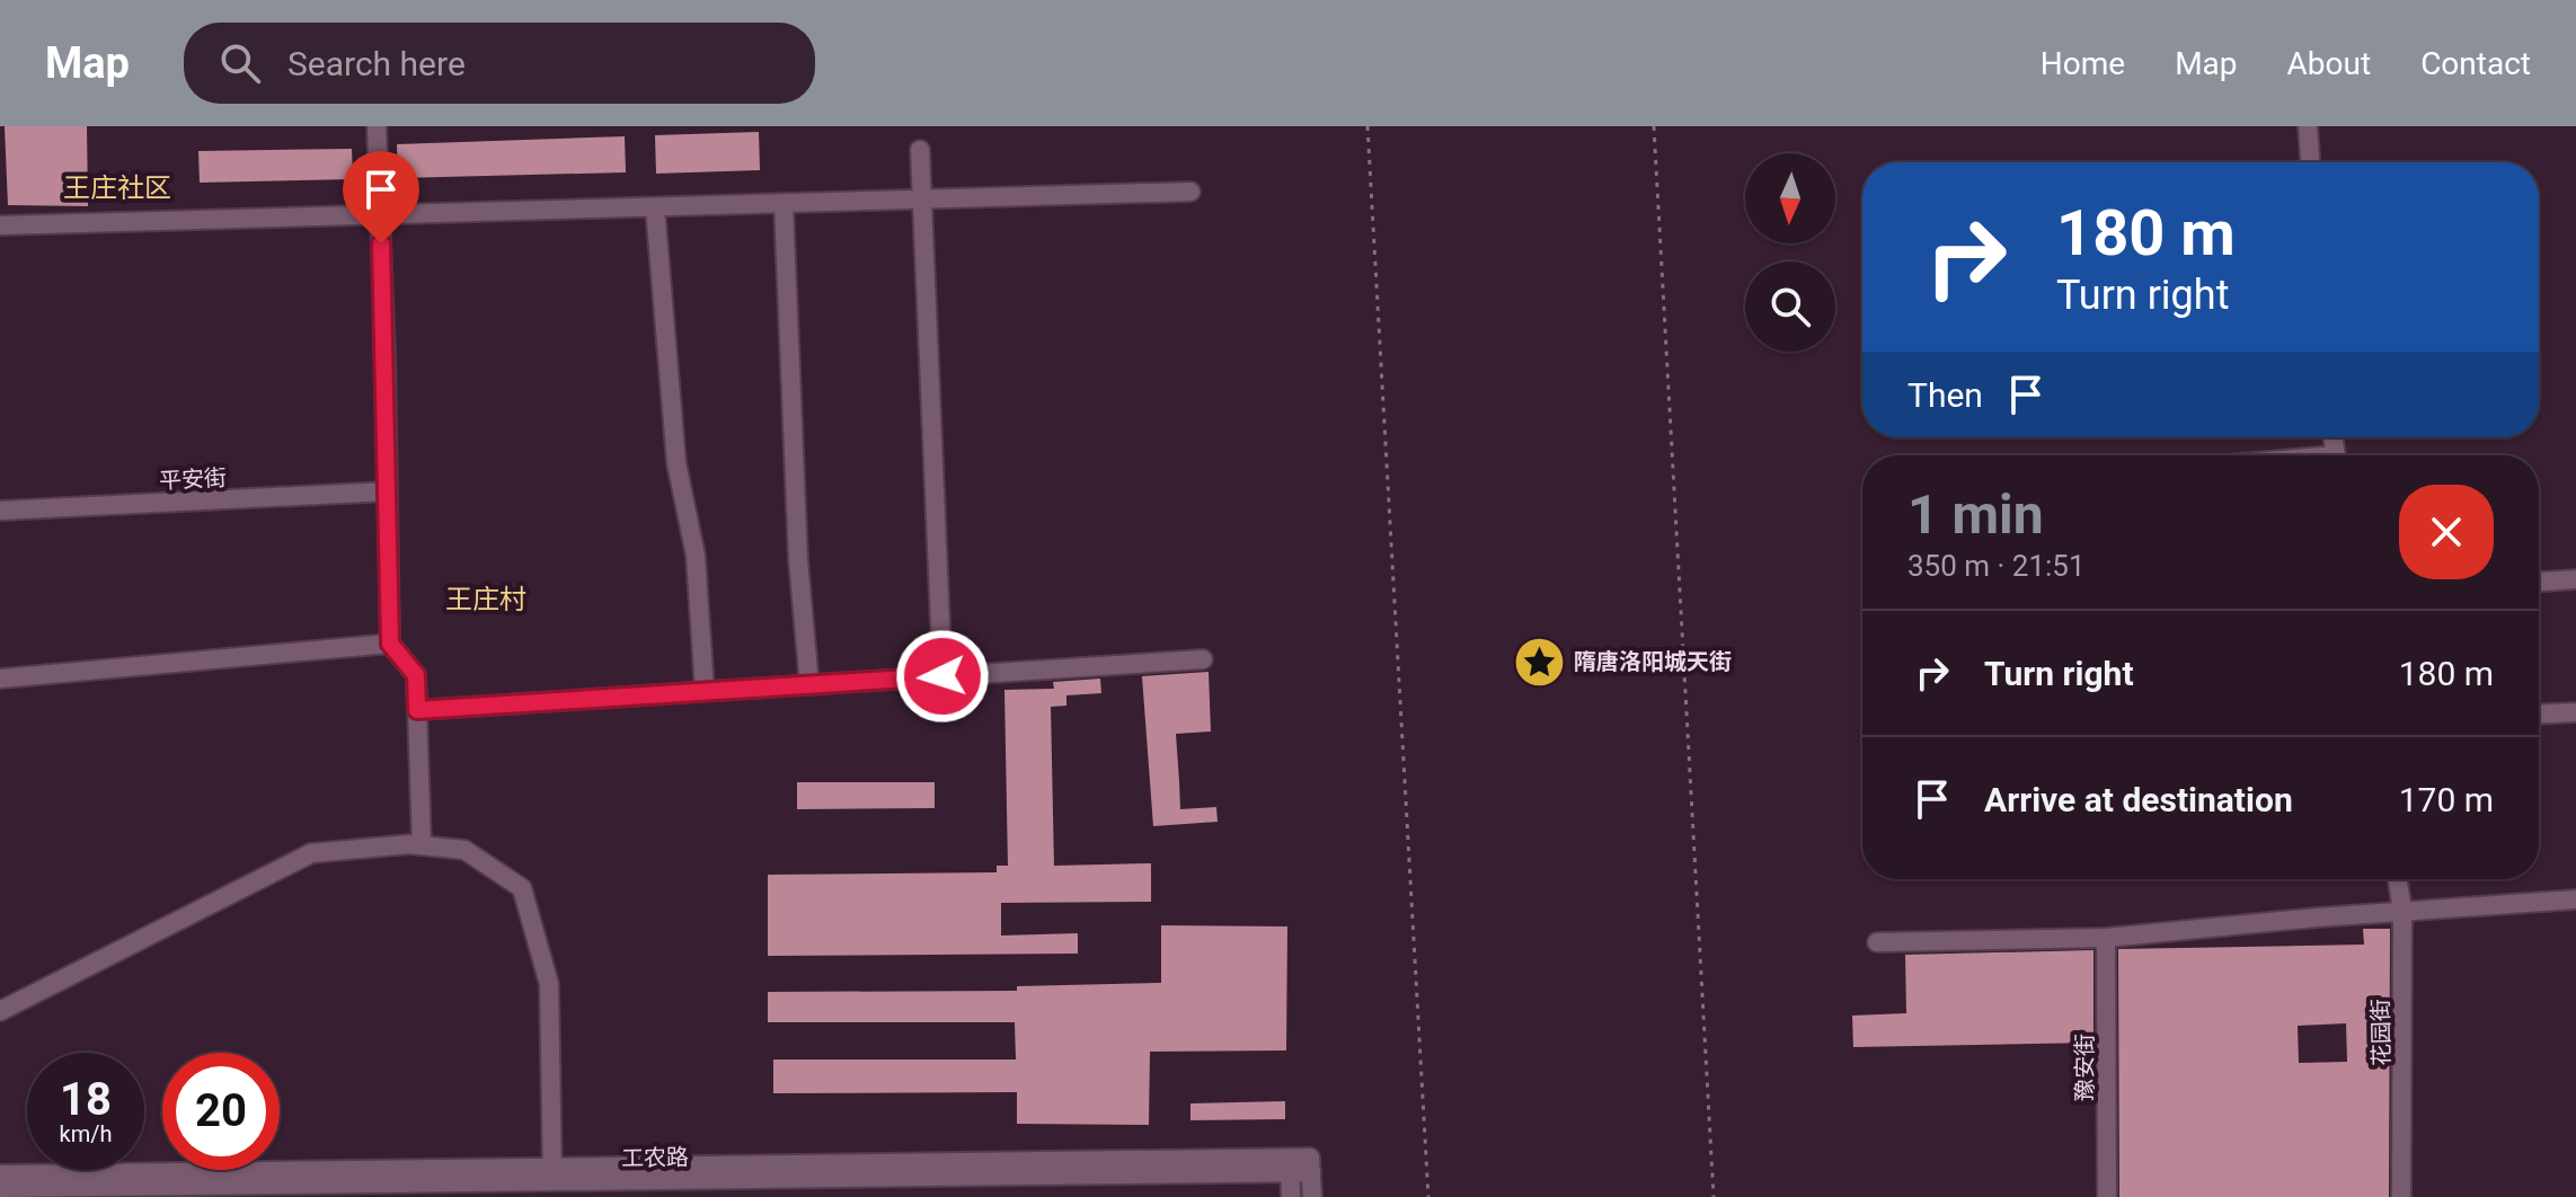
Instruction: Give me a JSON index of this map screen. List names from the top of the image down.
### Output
{
  "streets": {
    "street": [
      "平安街",
      "花园街",
      "豫安街",
      "工农路"
    ]
  },
  "districts": ["王庄社区", "王庄村"],
  "places": {
    "place": ["隋唐洛阳城天街"]
  },
  "north": "bottom",
  "page": {
    "header": "Map",
    "search": "Search here",
    "nav": [
      "Home",
      "Map",
      "About",
      "Contact"
    ],
    "turn": ["180 m", "Turn right"],
    "then": "Then",
    "heading": ["1 min", "350 m · 21:51"],
    "list": [
      {
        "name": "Turn right",
        "value": "180 m"
      },
      {
        "name": "Arrive at destination",
        "value": "170 m"
      }
    ],
    "speed": "18 km/h",
    "limit": "20"
  }
}
